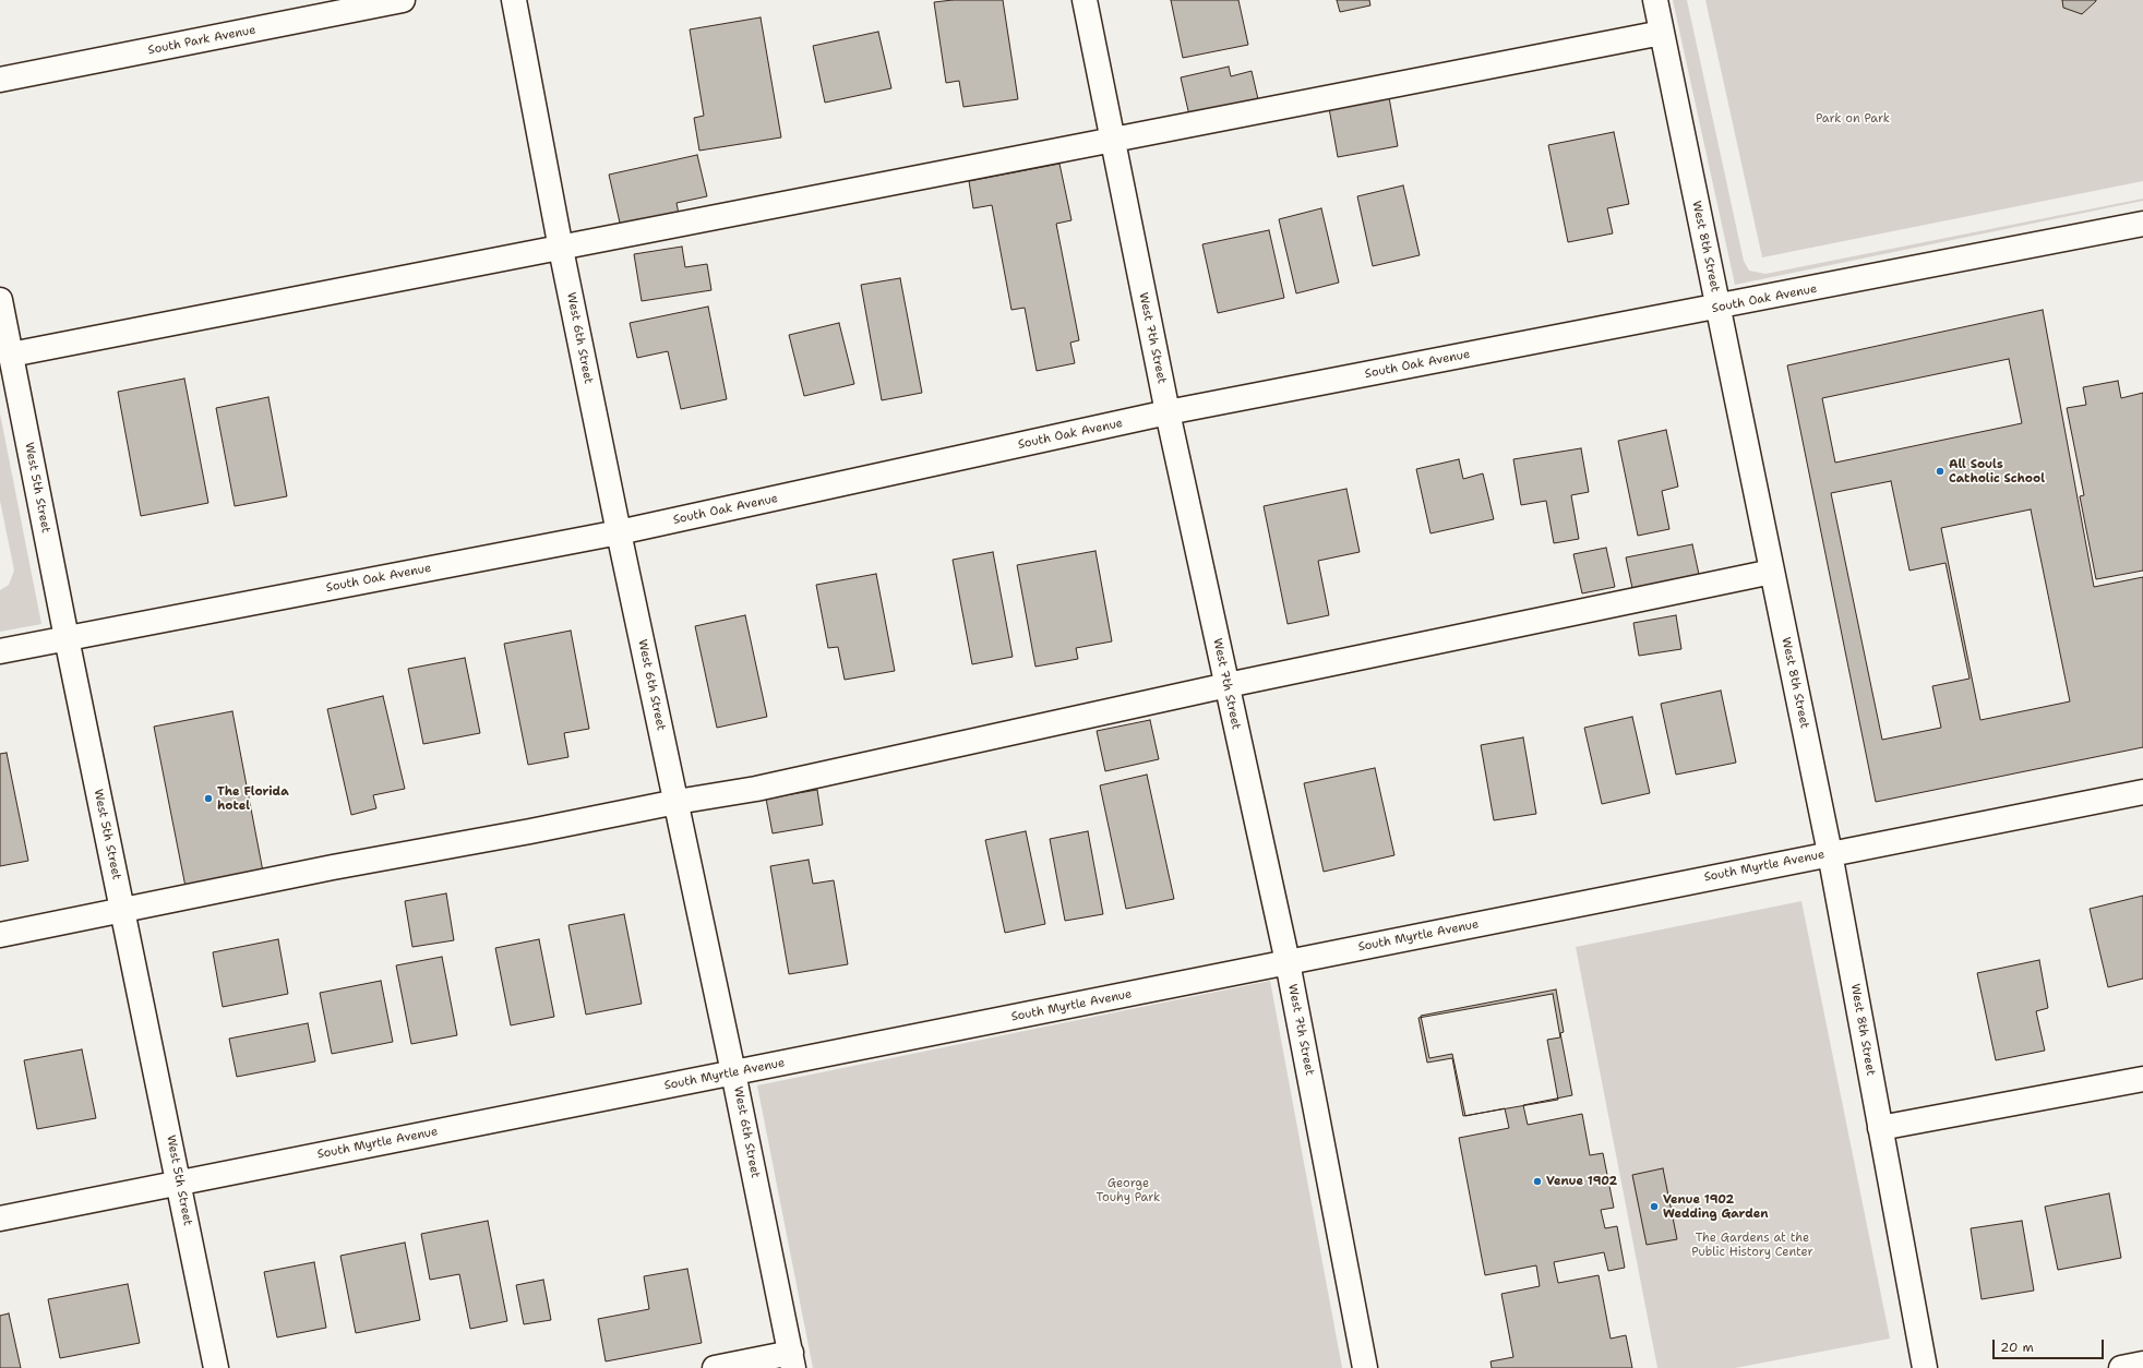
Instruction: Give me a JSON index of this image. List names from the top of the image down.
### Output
{
  "streets": {
    "street": [
      "South Park Avenue",
      "West 8th Street",
      "South Oak Avenue",
      "West 6th Street",
      "West 7th Street",
      "West 5th Street",
      "South Myrtle Avenue"
    ]
  },
  "crossings": [
    ["West 8th Street", "South Oak Avenue"],
    ["West 8th Street", "South Myrtle Avenue"],
    ["South Oak Avenue", "West 6th Street"],
    ["South Oak Avenue", "West 7th Street"],
    ["South Oak Avenue", "West 5th Street"],
    ["West 6th Street", "South Myrtle Avenue"],
    ["West 7th Street", "South Myrtle Avenue"],
    ["West 5th Street", "South Myrtle Avenue"]
  ],
  "parks": ["Park on Park", "George Touhy Park", "The Gardens at the Public History Center"],
  "places": [
    "All Souls Catholic School",
    "The Florida hotel",
    "Venue 1902",
    "Venue 1902 Wedding Garden"
  ],
  "scale_bar": "20 m"
}
